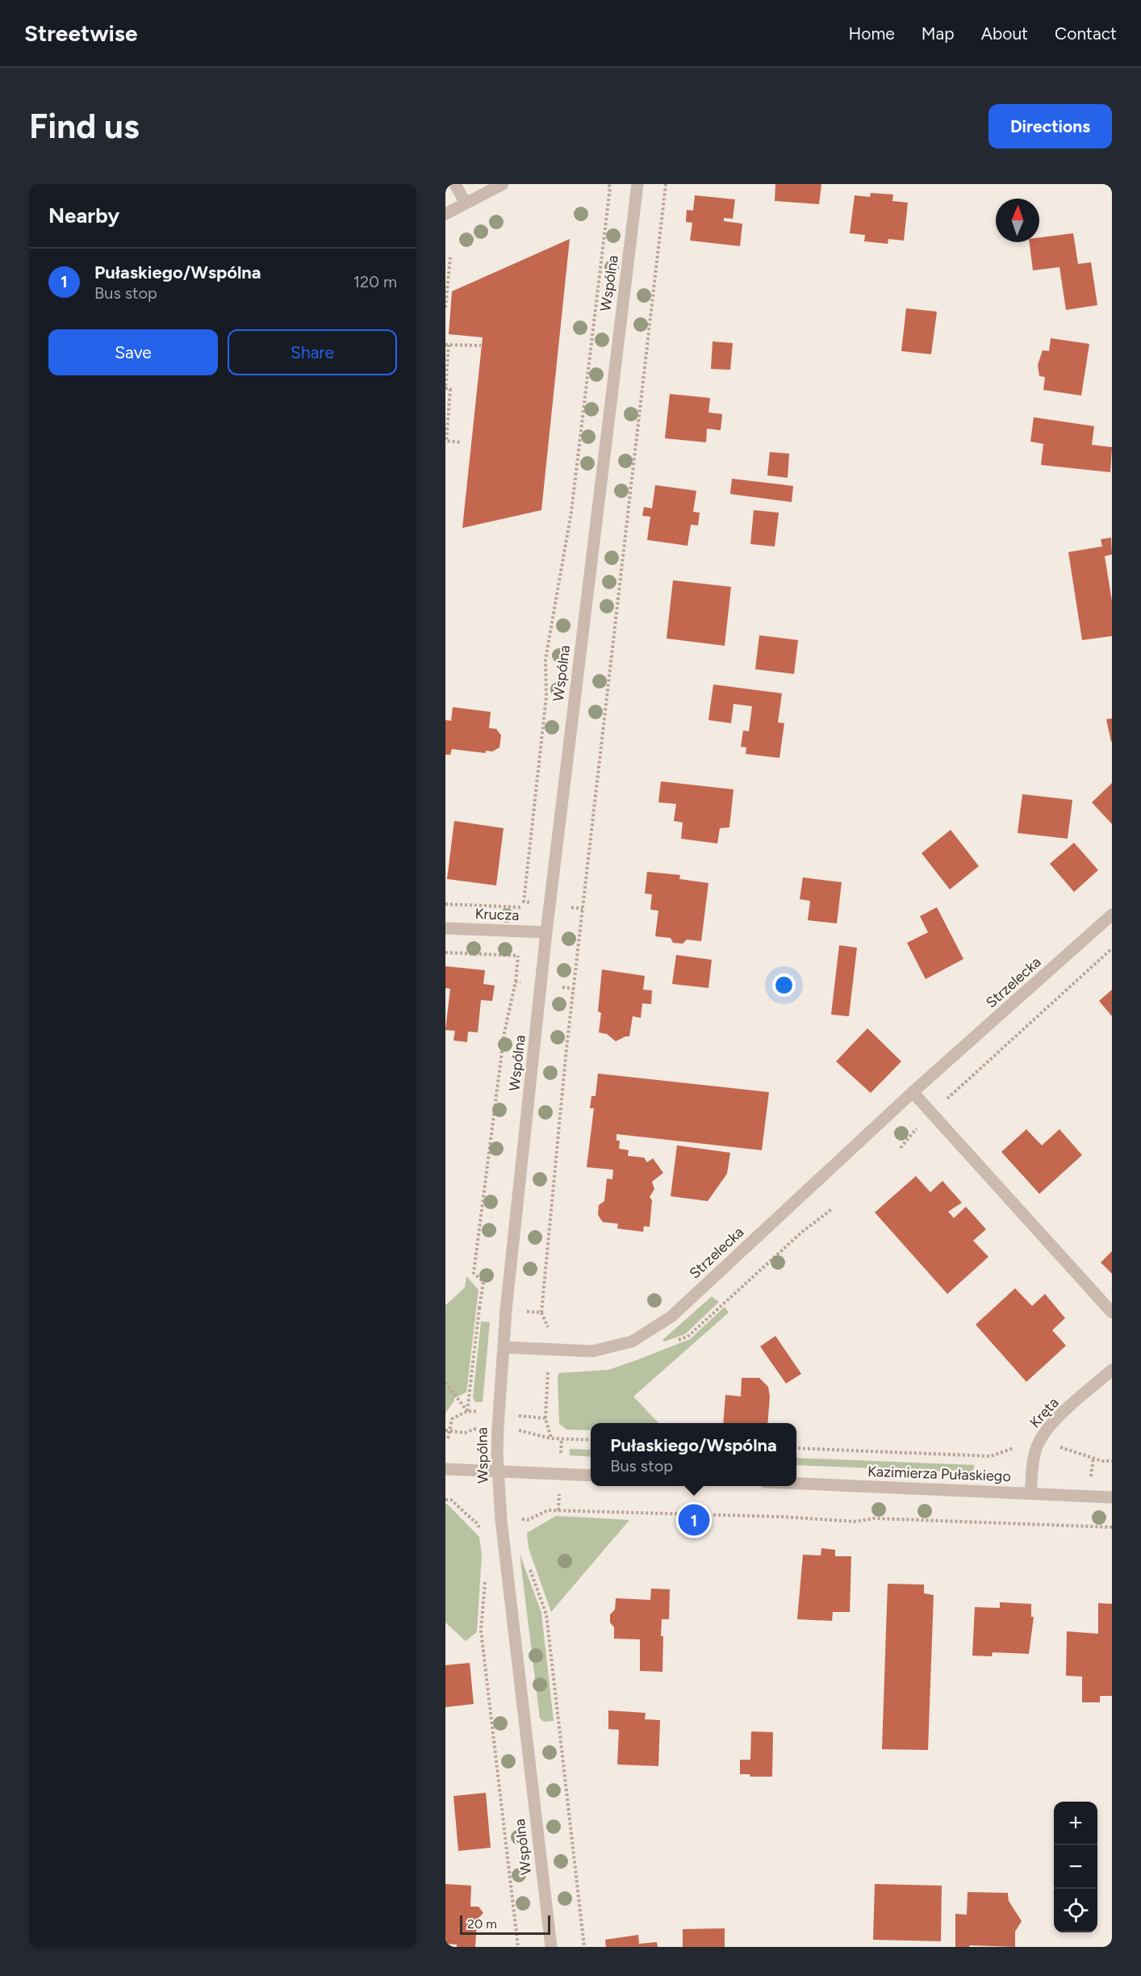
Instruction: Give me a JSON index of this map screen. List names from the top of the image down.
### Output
{
  "streets": {
    "street": [
      "Wspólna",
      "Krucza",
      "Strzelecka",
      "Kręta",
      "Kazimierza Pułaskiego"
    ]
  },
  "crossings": [
    ["Wspólna", "Krucza"],
    ["Wspólna", "Strzelecka"],
    ["Kręta", "Kazimierza Pułaskiego"]
  ],
  "scale_bar": "20 m",
  "north": "top",
  "page": {
    "header": "Streetwise",
    "nav": [
      "Home",
      "Map",
      "About",
      "Contact"
    ],
    "buttons": [
      "Directions",
      ["Save", "Share"]
    ],
    "title": "Find us",
    "heading": "Nearby",
    "list": [
      {
        "mark": "1",
        "name": "Pułaskiego/Wspólna",
        "note": "Bus stop",
        "value": "120 m"
      }
    ],
    "popup": ["Pułaskiego/Wspólna", "Bus stop"],
    "pins": "1",
    "map_buttons": ["+", "−"],
    "scale": "20 m"
  }
}
